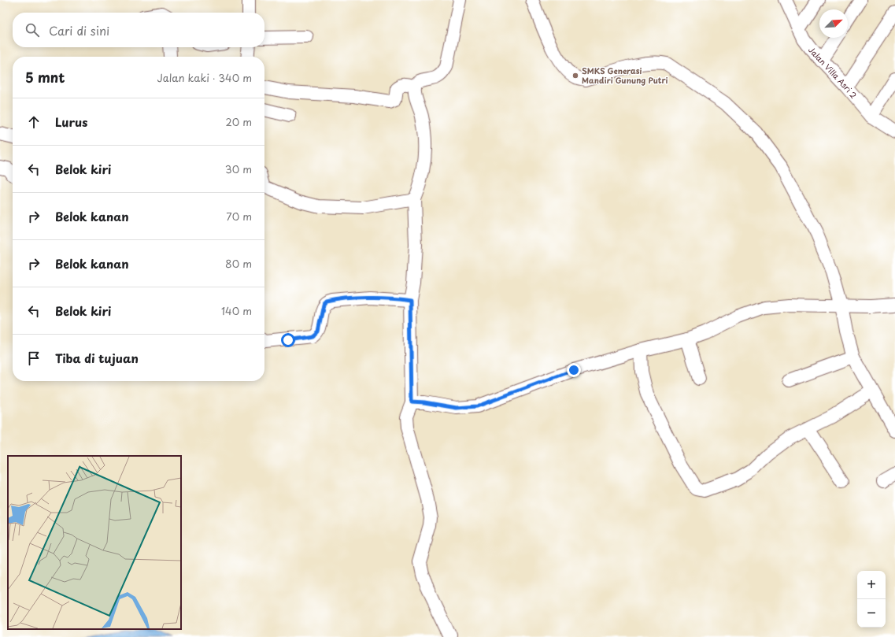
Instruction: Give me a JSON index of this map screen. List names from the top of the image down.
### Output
{
  "streets": {
    "street": ["Jalan Villa Asri 2"]
  },
  "places": ["SMKS Generasi Mandiri Gunung Putri"],
  "north": "top right",
  "page": {
    "search": "Cari di sini",
    "heading": ["5 mnt", "Jalan kaki · 340 m"],
    "list": [
      ["Lurus", "20 m"],
      ["Belok kiri", "30 m"],
      ["Belok kanan", "70 m"],
      ["Belok kanan", "80 m"],
      ["Belok kiri", "140 m"],
      "Tiba di tujuan"
    ],
    "map_buttons": ["+", "−"]
  }
}
